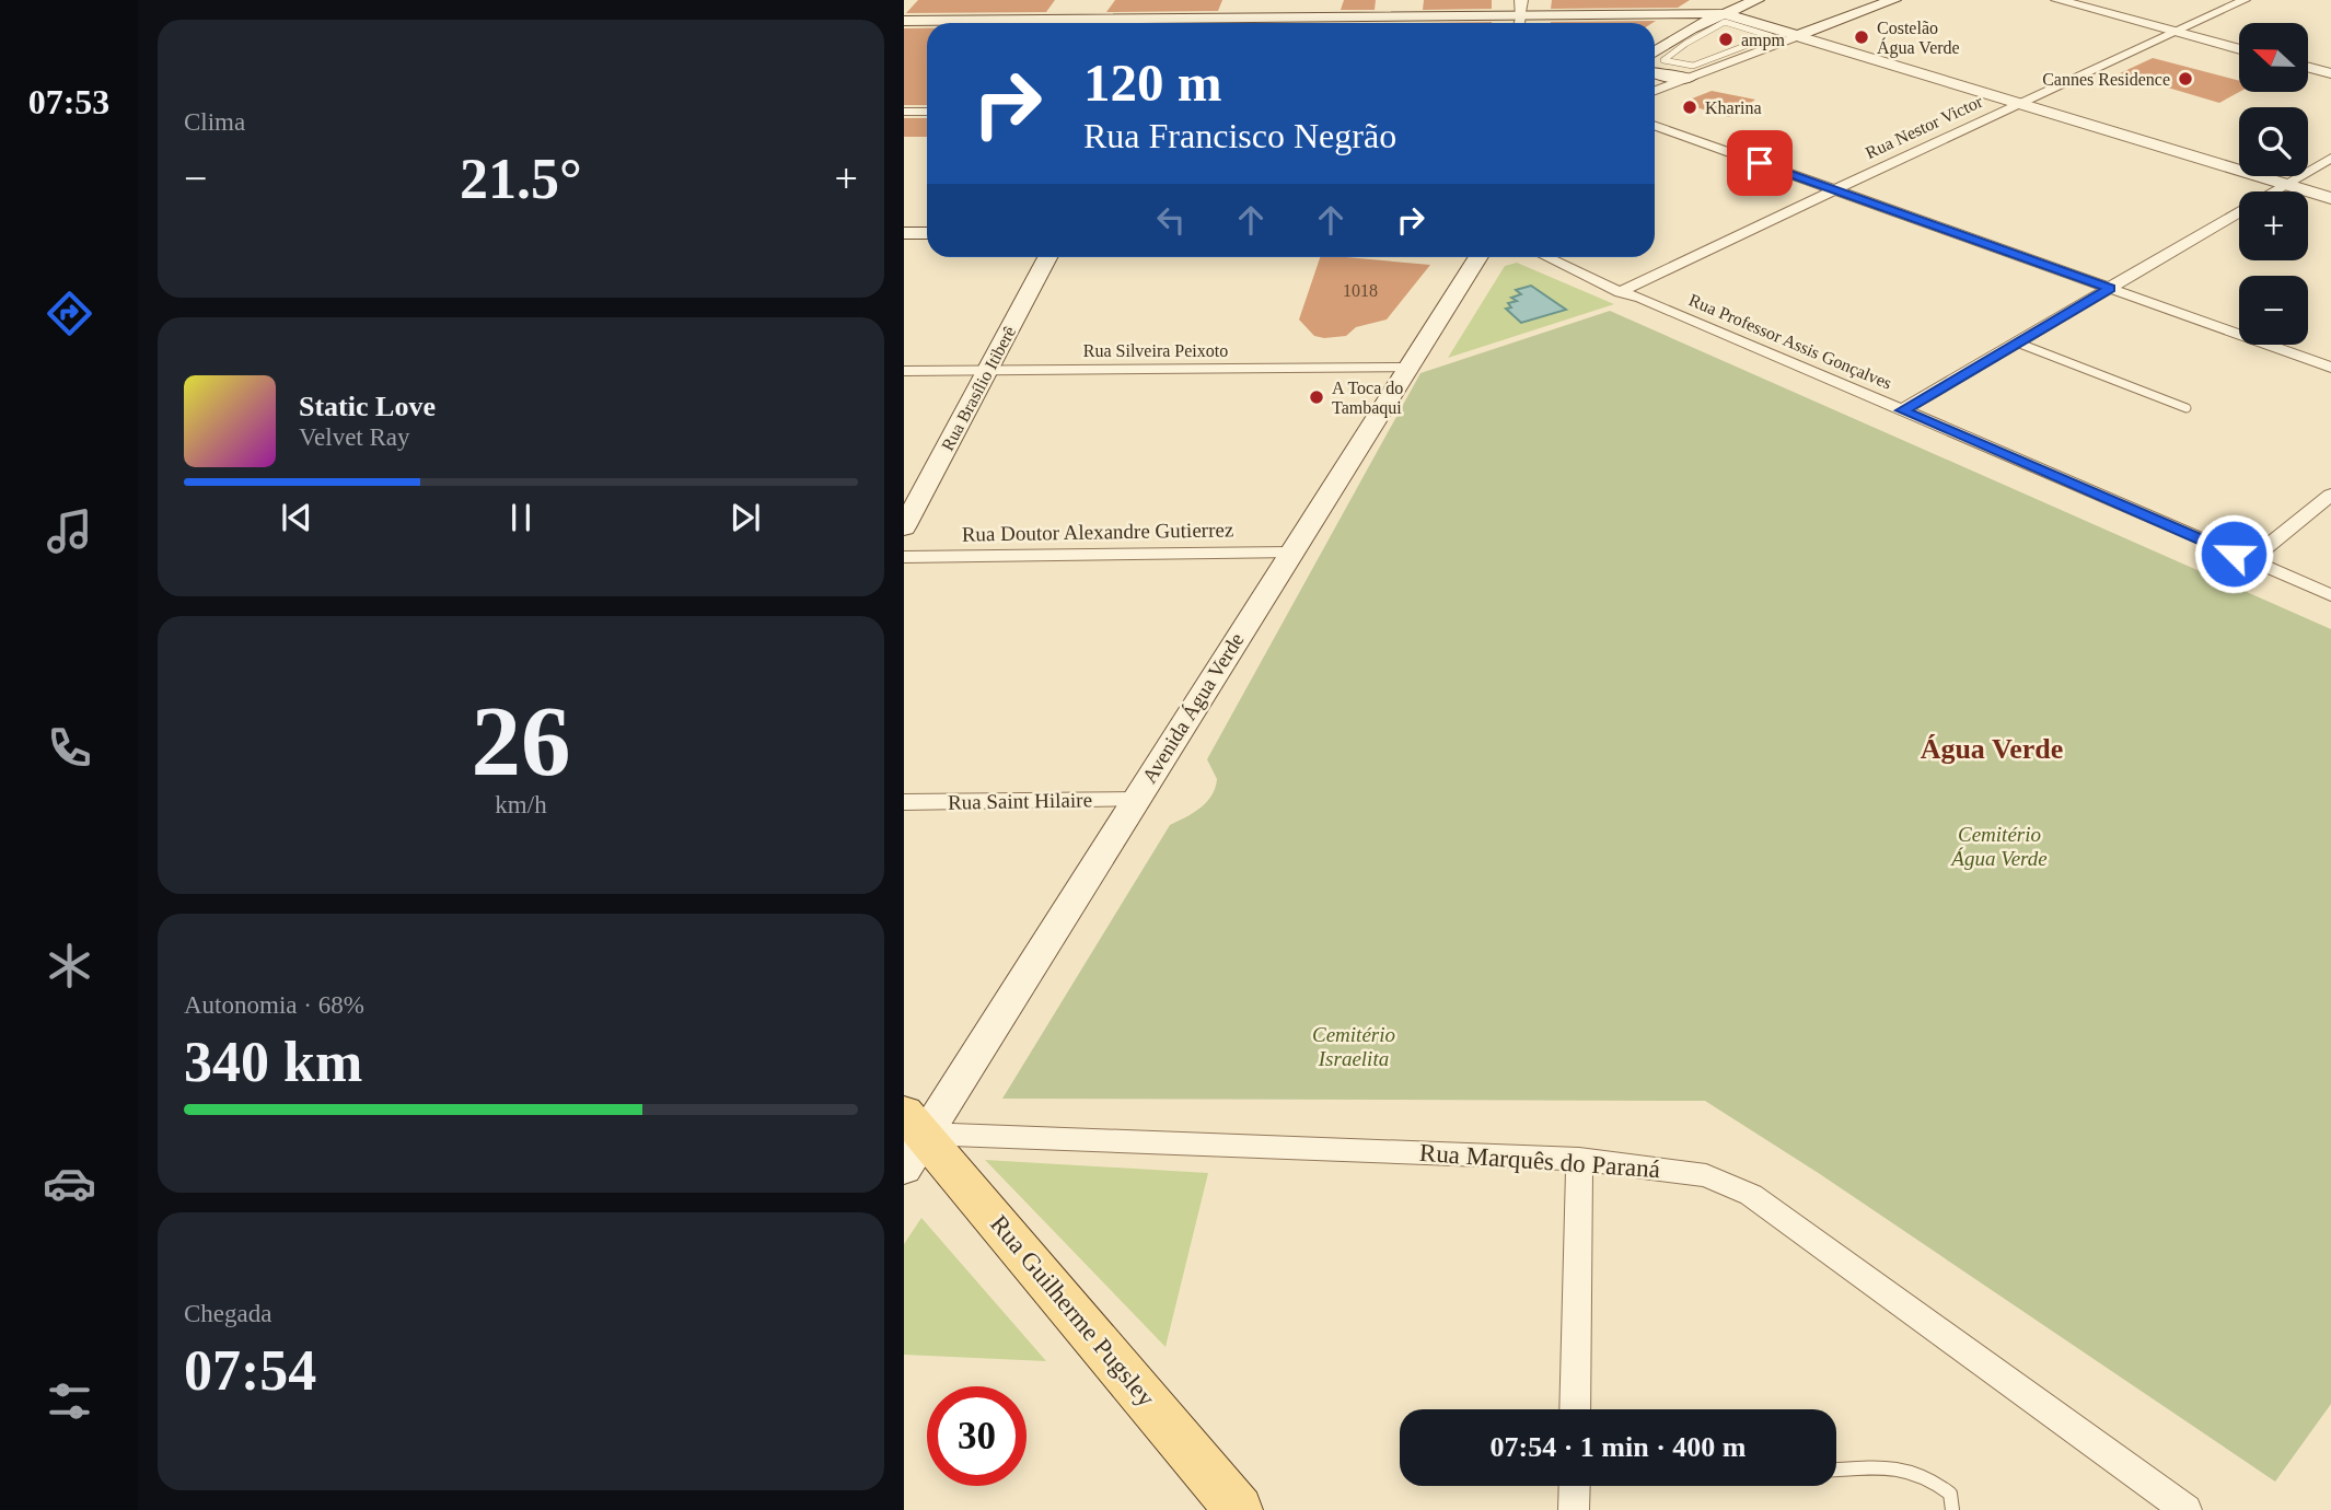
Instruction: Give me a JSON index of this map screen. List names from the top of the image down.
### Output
{
  "streets": {
    "main road": ["Rua Brasílio Itiberê", "Avenida Água Verde", "Rua Guilherme Pugsley"],
    "street": [
      "Rua Nestor Victor",
      "Rua Professor Assis Gonçalves",
      "Rua Silveira Peixoto",
      "Rua Doutor Alexandre Gutierrez",
      "Rua Saint Hilaire",
      "Rua Marquês do Paraná"
    ]
  },
  "crossings": [
    ["Rua Nestor Victor", "Rua Professor Assis Gonçalves"],
    ["Rua Silveira Peixoto", "Rua Brasílio Itiberê"],
    ["Rua Silveira Peixoto", "Avenida Água Verde"],
    ["Rua Doutor Alexandre Gutierrez", "Avenida Água Verde"],
    ["Avenida Água Verde", "Rua Saint Hilaire"],
    ["Avenida Água Verde", "Rua Marquês do Paraná"],
    ["Avenida Água Verde", "Rua Guilherme Pugsley"],
    ["Rua Marquês do Paraná", "Rua Guilherme Pugsley"]
  ],
  "districts": ["Água Verde"],
  "parks": ["Cemitério Água Verde", "Cemitério Israelita"],
  "places": [
    "Costelão Água Verde",
    "ampm",
    "Cannes Residence",
    "Kharina",
    "A Toca do Tambaqui"
  ],
  "house_numbers": ["1018"],
  "north": "left",
  "page": {
    "tabs": "07:53",
    "tile": [
      "Clima",
      ["26", "km/h"],
      ["Autonomia · 68%", "340 km"],
      ["Chegada", "07:54"]
    ],
    "map_buttons": ["+", "−"],
    "turn": ["120 m", "Rua Francisco Negrão"],
    "heat": ["−", "21.5°", "+"],
    "song": ["Static Love", "Velvet Ray"],
    "limit": "30",
    "trip": "07:54 · 1 min · 400 m"
  }
}
